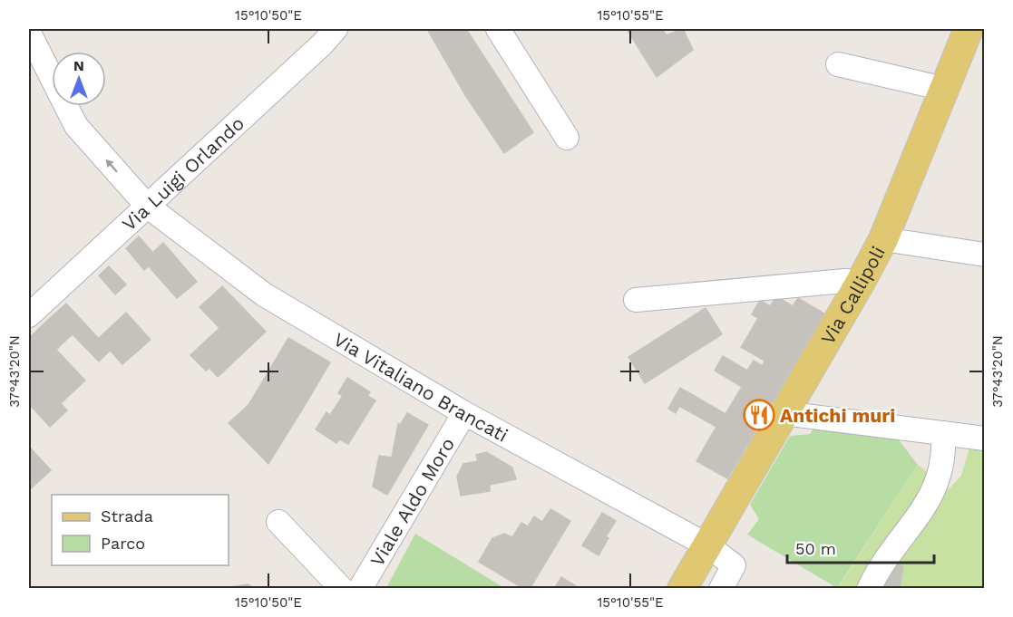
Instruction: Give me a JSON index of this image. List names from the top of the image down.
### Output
{
  "streets": {
    "main road": ["Via Callipoli"],
    "street": ["Via Luigi Orlando", "Via Vitaliano Brancati", "Viale Aldo Moro"]
  },
  "crossings": [
    ["Via Luigi Orlando", "Via Vitaliano Brancati"],
    ["Via Callipoli", "Via Vitaliano Brancati"],
    ["Via Vitaliano Brancati", "Viale Aldo Moro"]
  ],
  "places": {
    "restaurant": ["Antichi muri"]
  },
  "legend": ["Strada", "Parco"],
  "scale_bar": "50 m",
  "north": "top",
  "coordinates": ["15°10'50\"E", "15°10'55\"E", "37°43'20\"N"]
}
